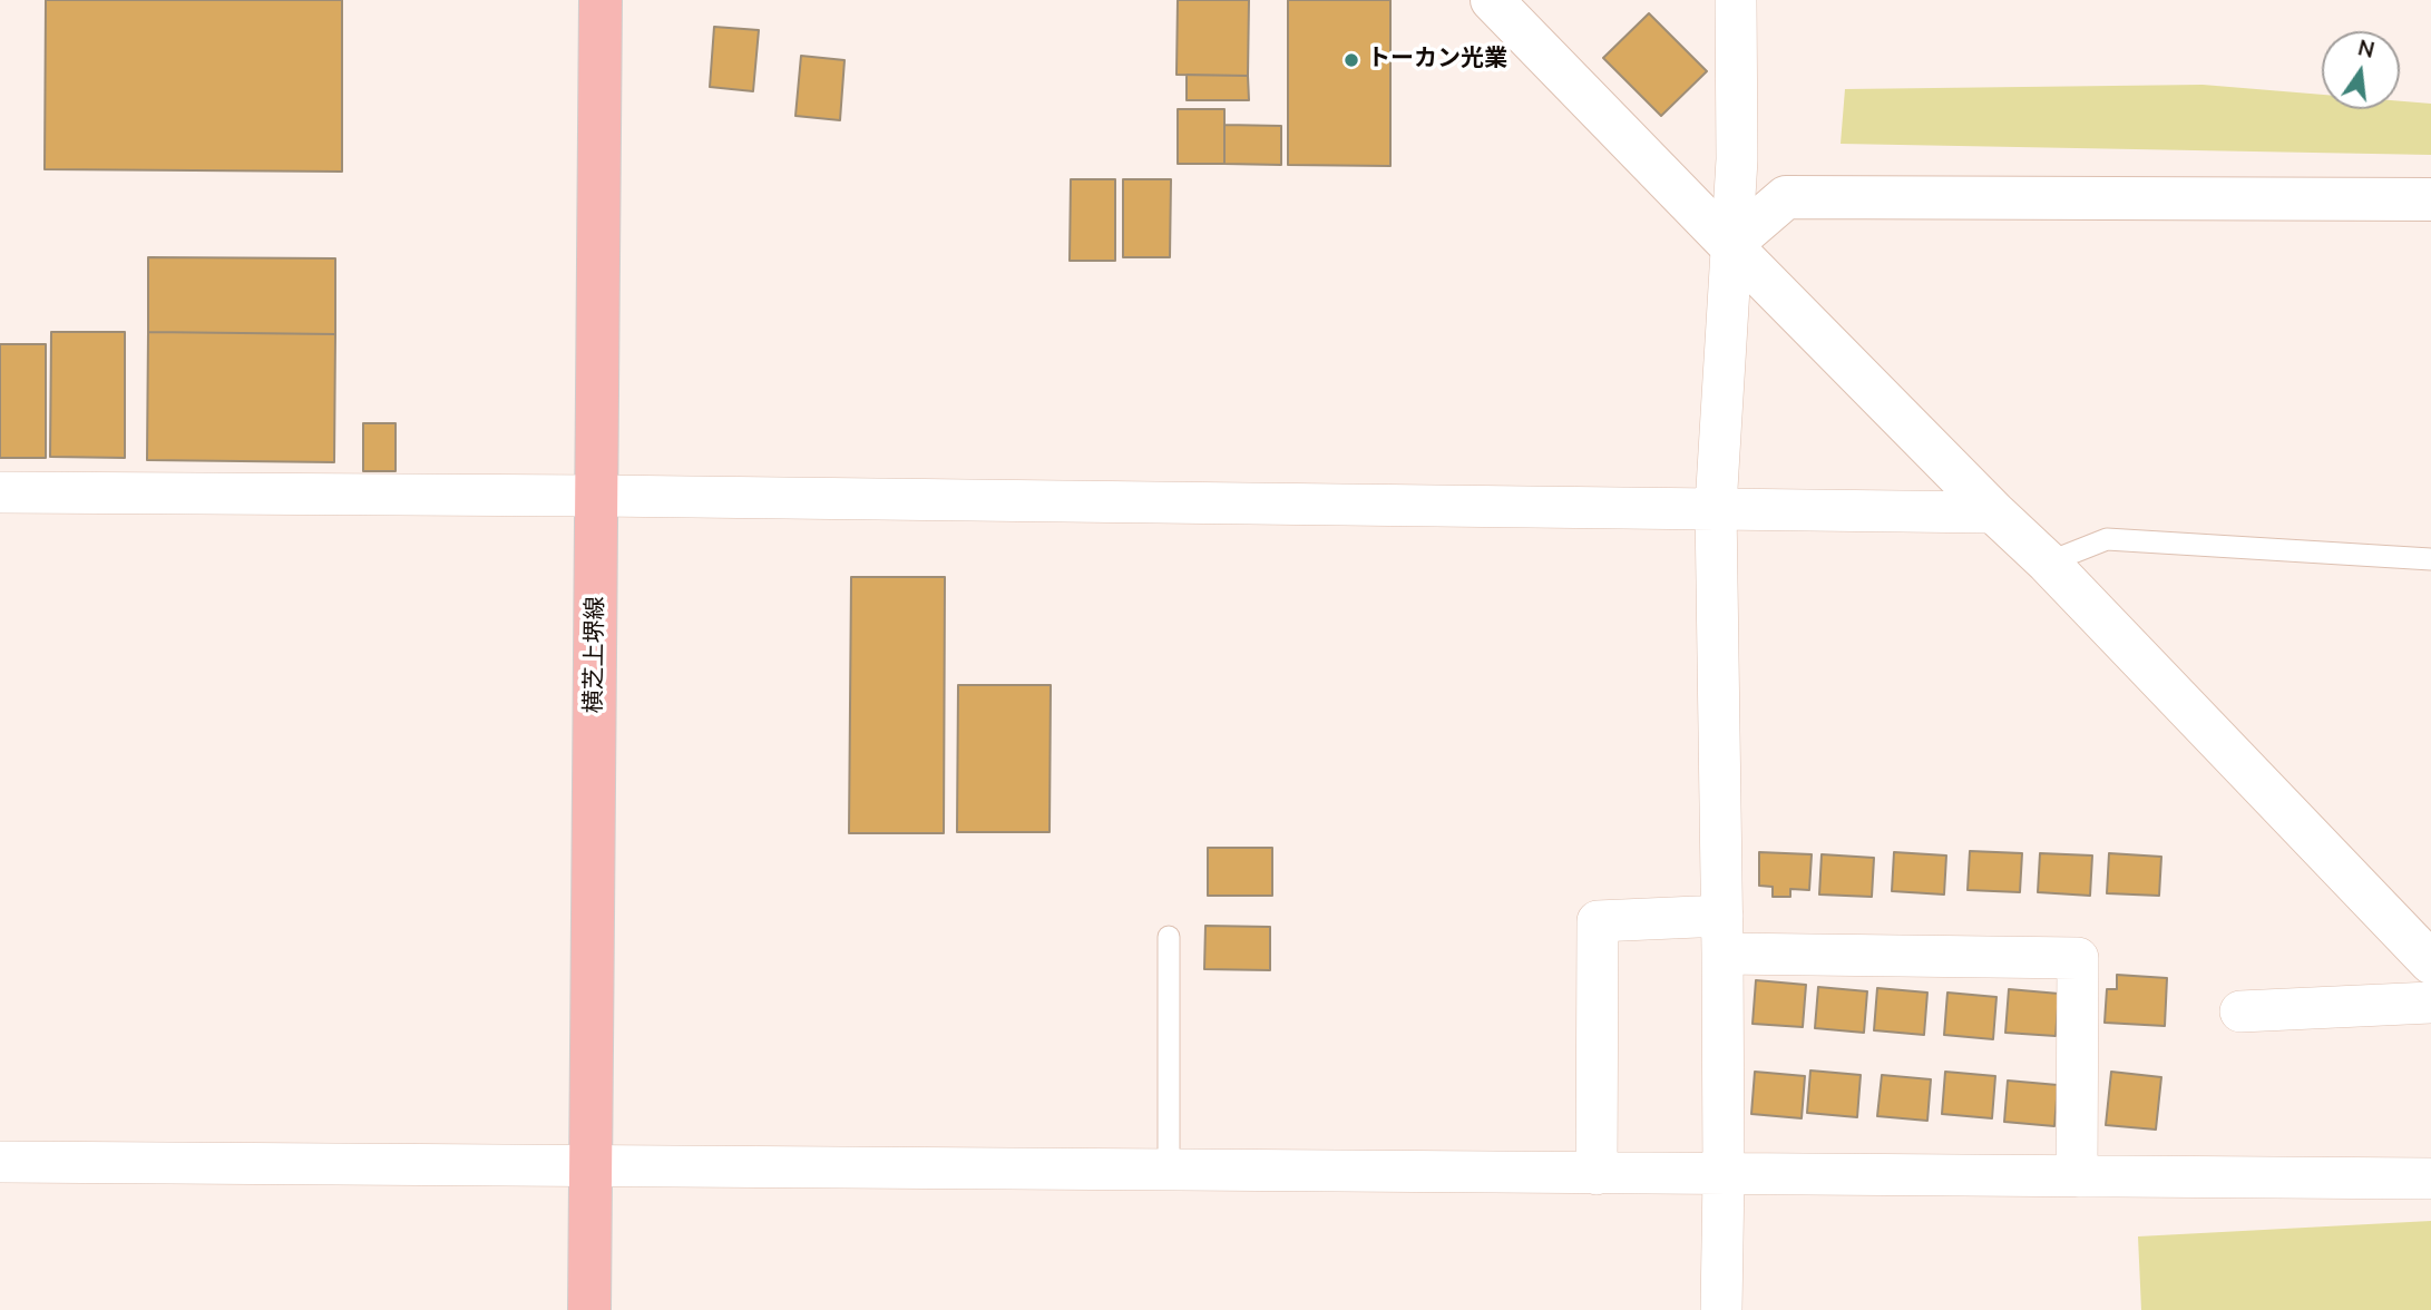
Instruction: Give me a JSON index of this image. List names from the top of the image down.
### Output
{
  "streets": {
    "main road": ["横芝上堺線"]
  },
  "places": ["トーカン光業"],
  "north": "top"
}
